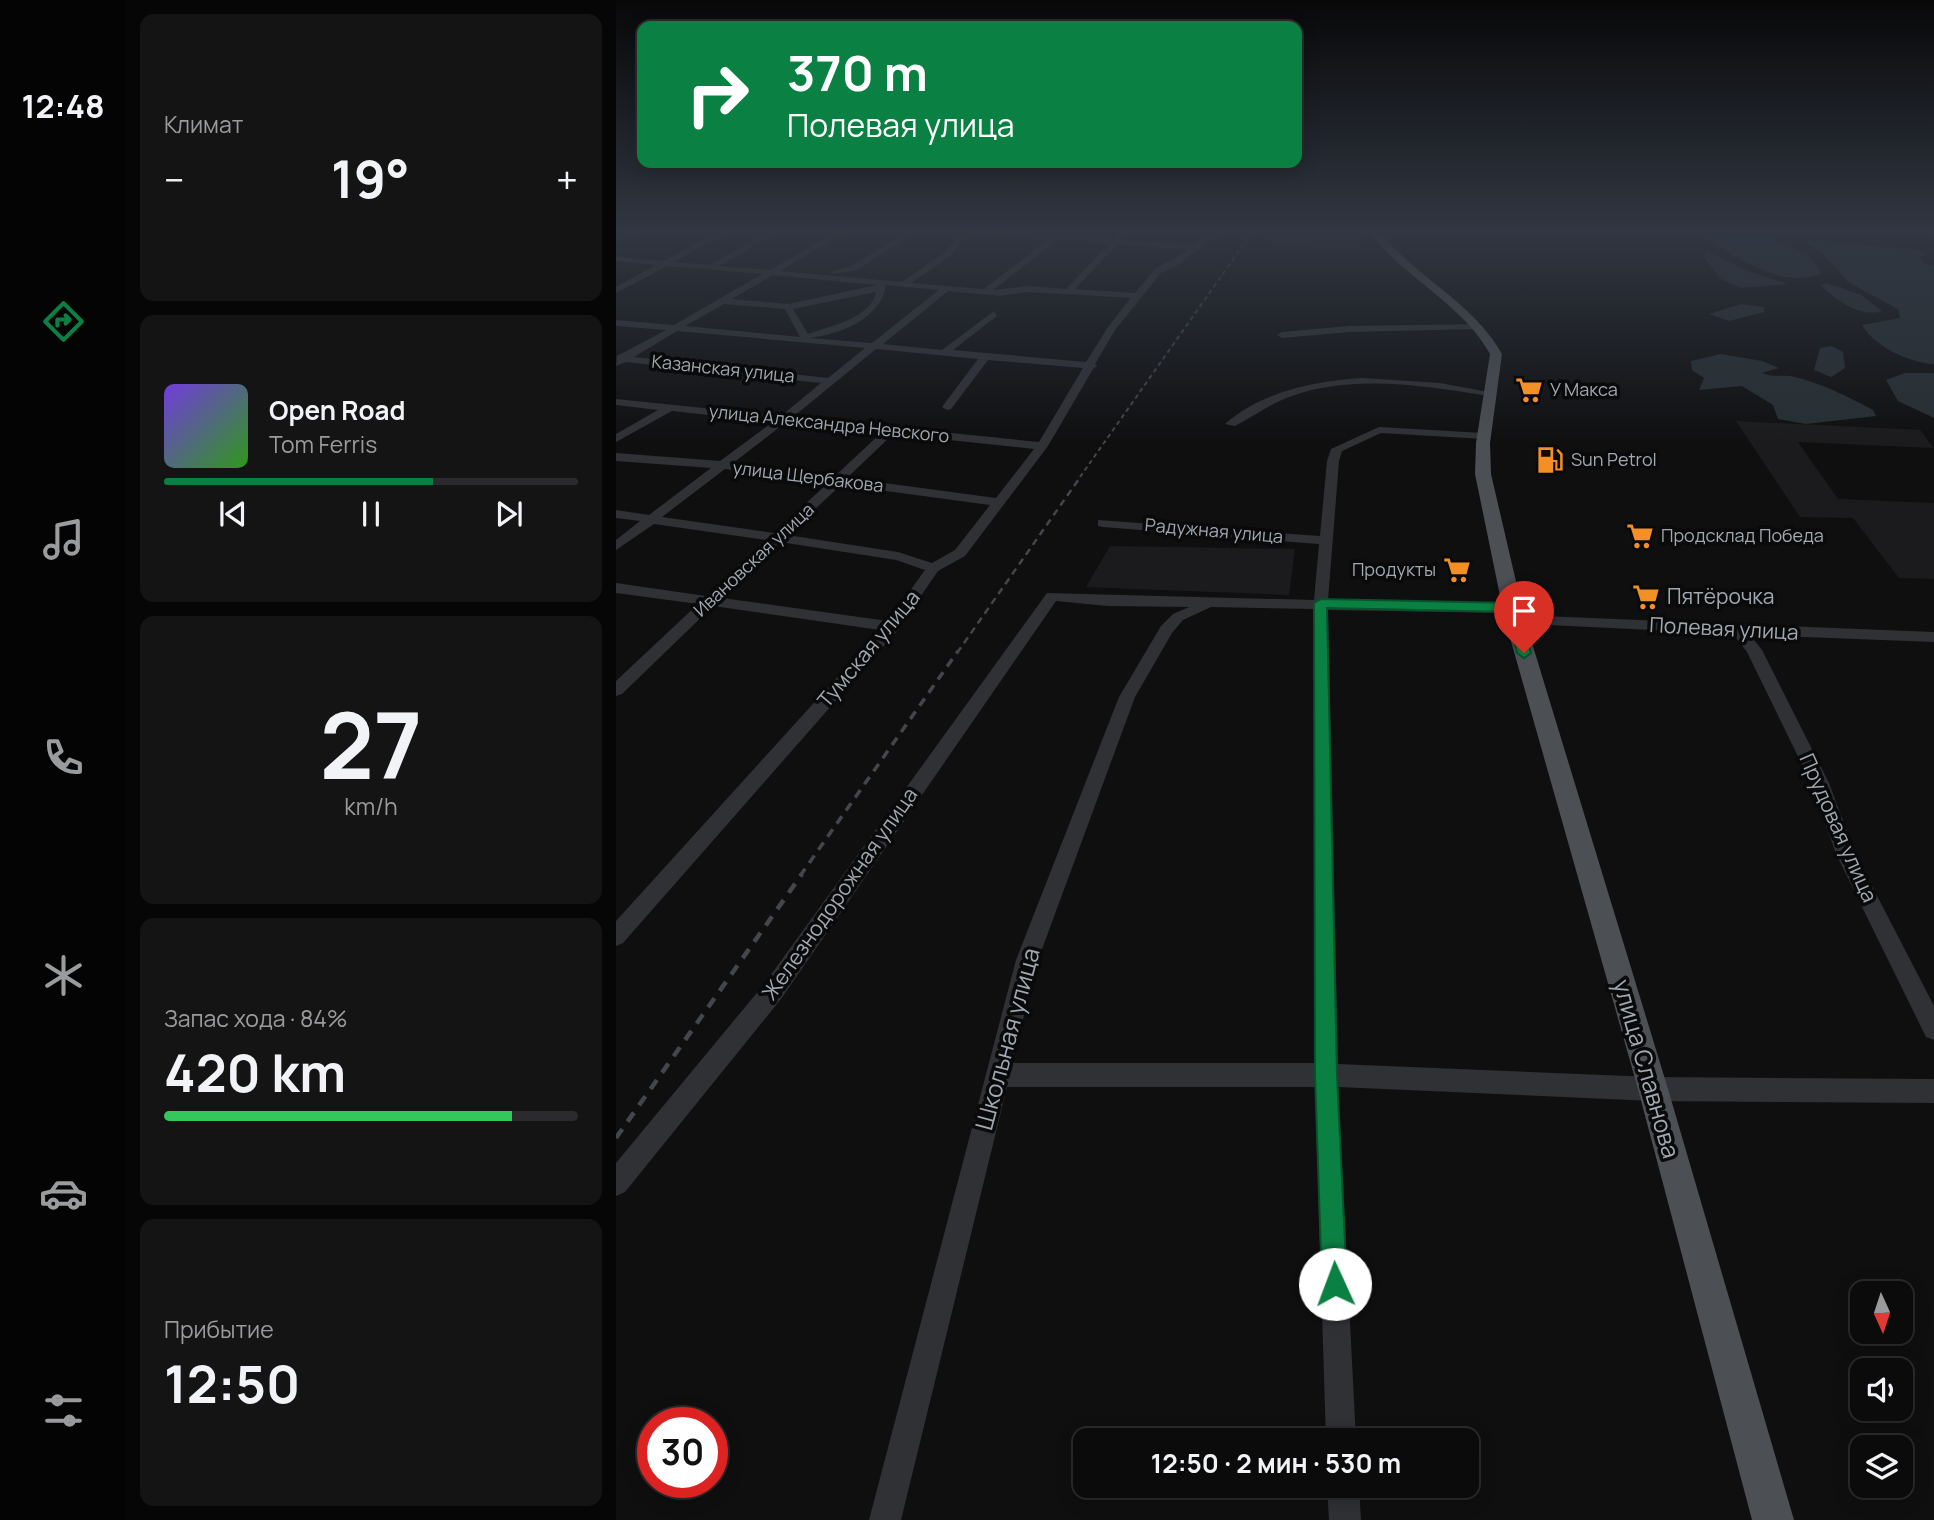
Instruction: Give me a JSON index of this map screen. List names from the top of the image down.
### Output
{
  "streets": {
    "main road": ["улица Славнова"],
    "street": [
      "Казанская улица",
      "улица Александра Невского",
      "улица Щербакова",
      "Радужная улица",
      "Ивановская улица",
      "Полевая улица",
      "Тумская улица",
      "Прудовая улица",
      "Железнодорожная улица",
      "Школьная улица"
    ]
  },
  "crossings": [
    ["улица Александра Невского", "Ивановская улица"],
    ["улица Александра Невского", "Тумская улица"],
    ["улица Щербакова", "Ивановская улица"],
    ["улица Щербакова", "Тумская улица"],
    ["Полевая улица", "Прудовая улица"],
    ["Полевая улица", "Железнодорожная улица"],
    ["Полевая улица", "Школьная улица"],
    ["Полевая улица", "улица Славнова"]
  ],
  "places": {
    "supermarket": [
      "У Макса",
      "Продсклад Победа",
      "Продукты",
      "Пятёрочка"
    ],
    "fuel station": ["Sun Petrol"]
  },
  "north": "bottom",
  "page": {
    "tabs": "12:48",
    "tile": [
      "Климат",
      ["27", "km/h"],
      ["Запас хода · 84%", "420 km"],
      ["Прибытие", "12:50"]
    ],
    "turn": ["370 m", "Полевая улица"],
    "heat": ["−", "19°", "+"],
    "song": ["Open Road", "Tom Ferris"],
    "limit": "30",
    "trip": "12:50 · 2 мин · 530 m"
  }
}
